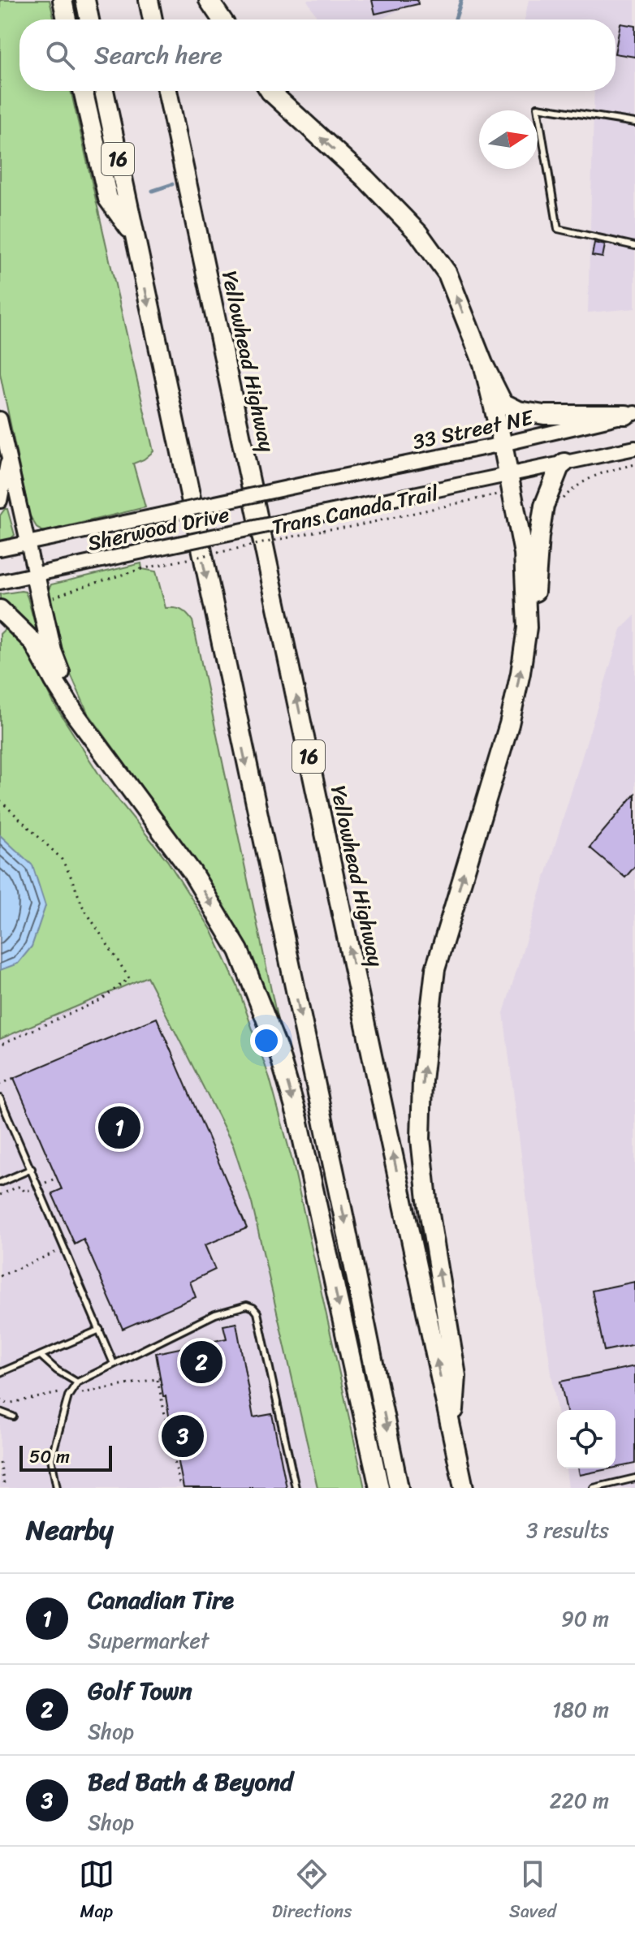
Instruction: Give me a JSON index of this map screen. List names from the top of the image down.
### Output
{
  "streets": {
    "highway": ["16", "Yellowhead Highway"],
    "main road": ["33 Street NE", "Sherwood Drive"],
    "path": ["Trans Canada Trail"]
  },
  "crossings": [
    ["33 Street NE", "Sherwood Drive"]
  ],
  "scale_bar": "50 m",
  "north": "right",
  "page": {
    "search": "Search here",
    "pins": ["1", "2", "3"],
    "scale": "50 m",
    "heading": ["Nearby", "3 results"],
    "list": [
      {
        "mark": "1",
        "name": "Canadian Tire",
        "note": "Supermarket",
        "value": "90 m"
      },
      {
        "mark": "2",
        "name": "Golf Town",
        "note": "Shop",
        "value": "180 m"
      },
      {
        "mark": "3",
        "name": "Bed Bath & Beyond",
        "note": "Shop",
        "value": "220 m"
      }
    ],
    "nav": ["Map", "Directions", "Saved"]
  }
}
